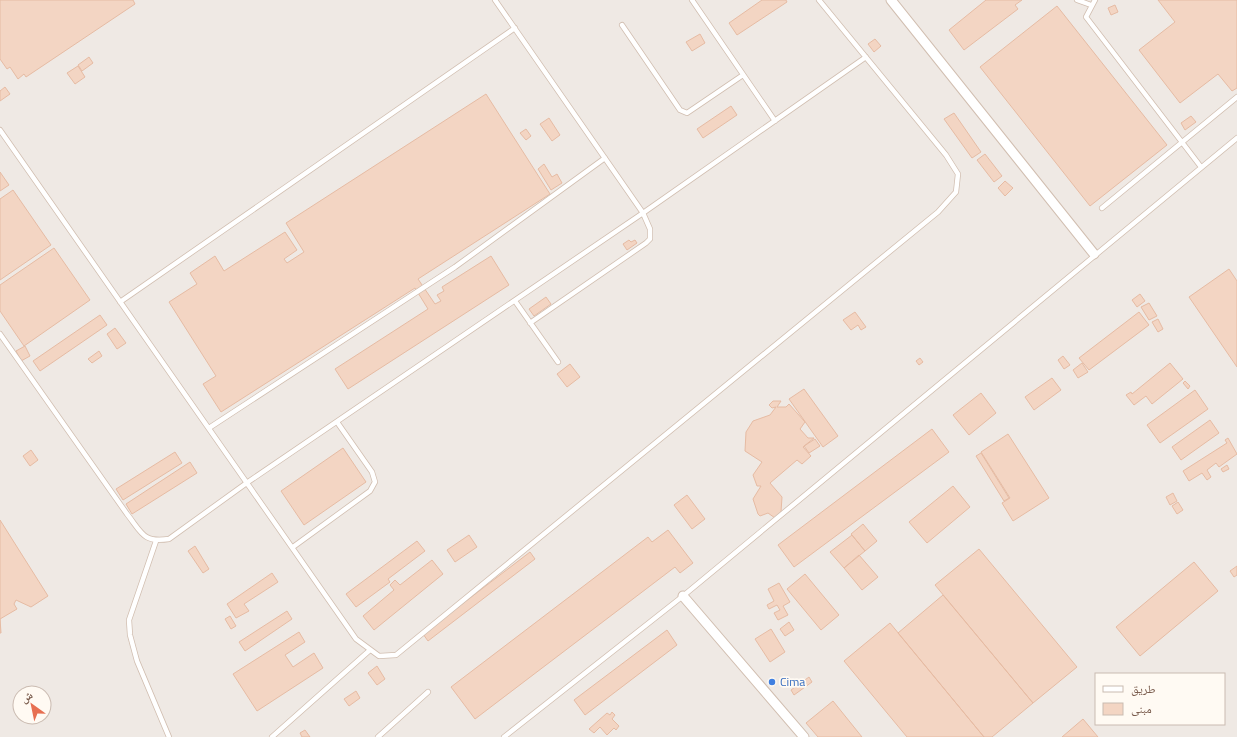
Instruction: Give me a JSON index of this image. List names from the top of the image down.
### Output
{
  "places": ["Cima"],
  "legend": ["طريق", "مبنى"],
  "north": "top left"
}
